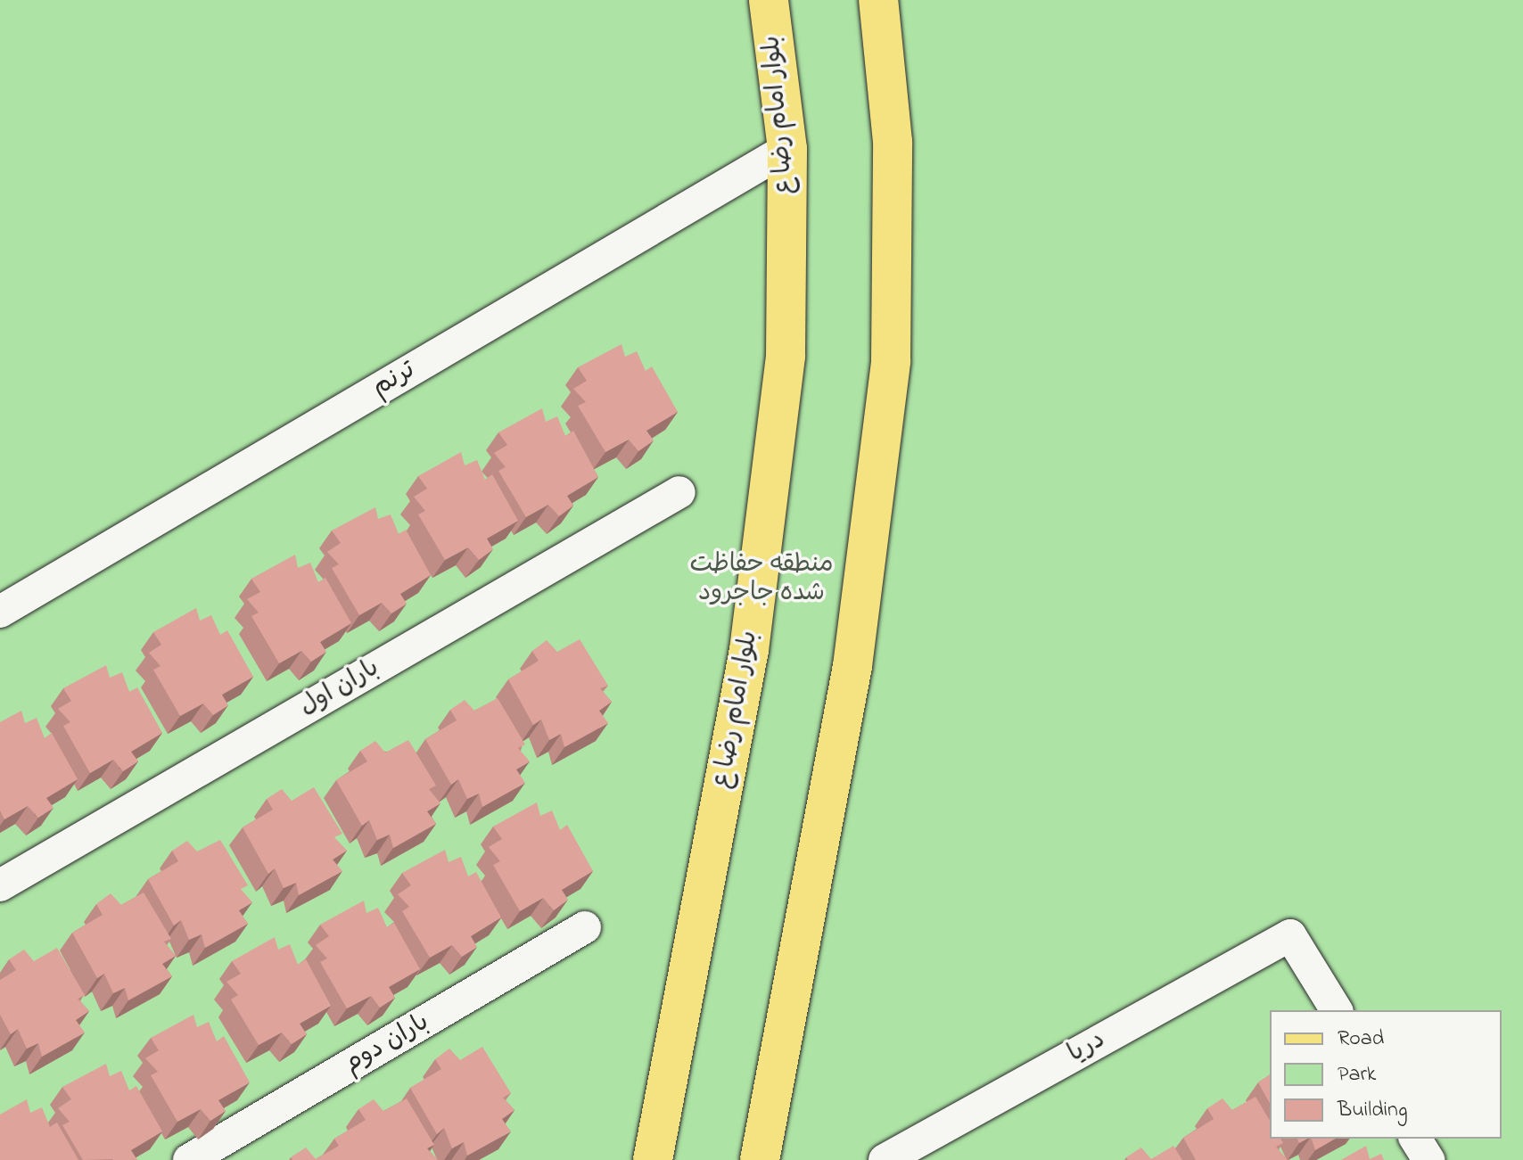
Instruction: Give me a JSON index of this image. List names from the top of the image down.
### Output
{
  "streets": {
    "main road": ["بلوار امام رضا ع"],
    "street": [
      "ترنم",
      "باران اول",
      "باران دوم",
      "دریا"
    ]
  },
  "crossings": [
    ["بلوار امام رضا ع", "ترنم"]
  ],
  "parks": ["منطقه حفاظت شده جاجرود"],
  "legend": ["Road", "Park", "Building"]
}
